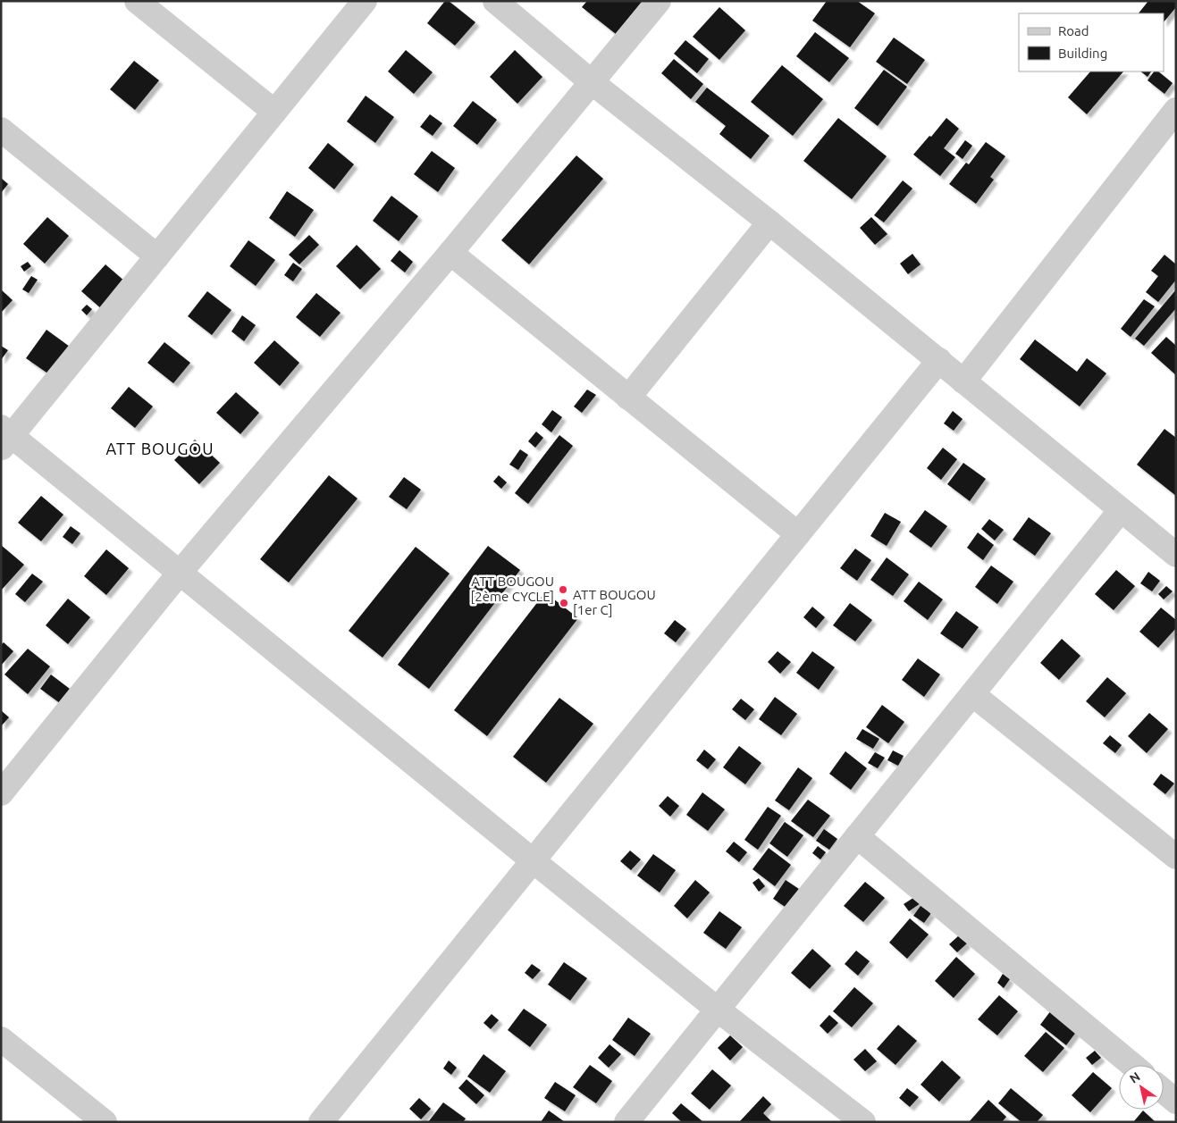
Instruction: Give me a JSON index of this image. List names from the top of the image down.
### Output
{
  "districts": ["ATT BOUGOU"],
  "places": ["ATT BOUGOU [2ème CYCLE]", "ATT BOUGOU [1er C]"],
  "legend": ["Road", "Building"],
  "north": "top left"
}
